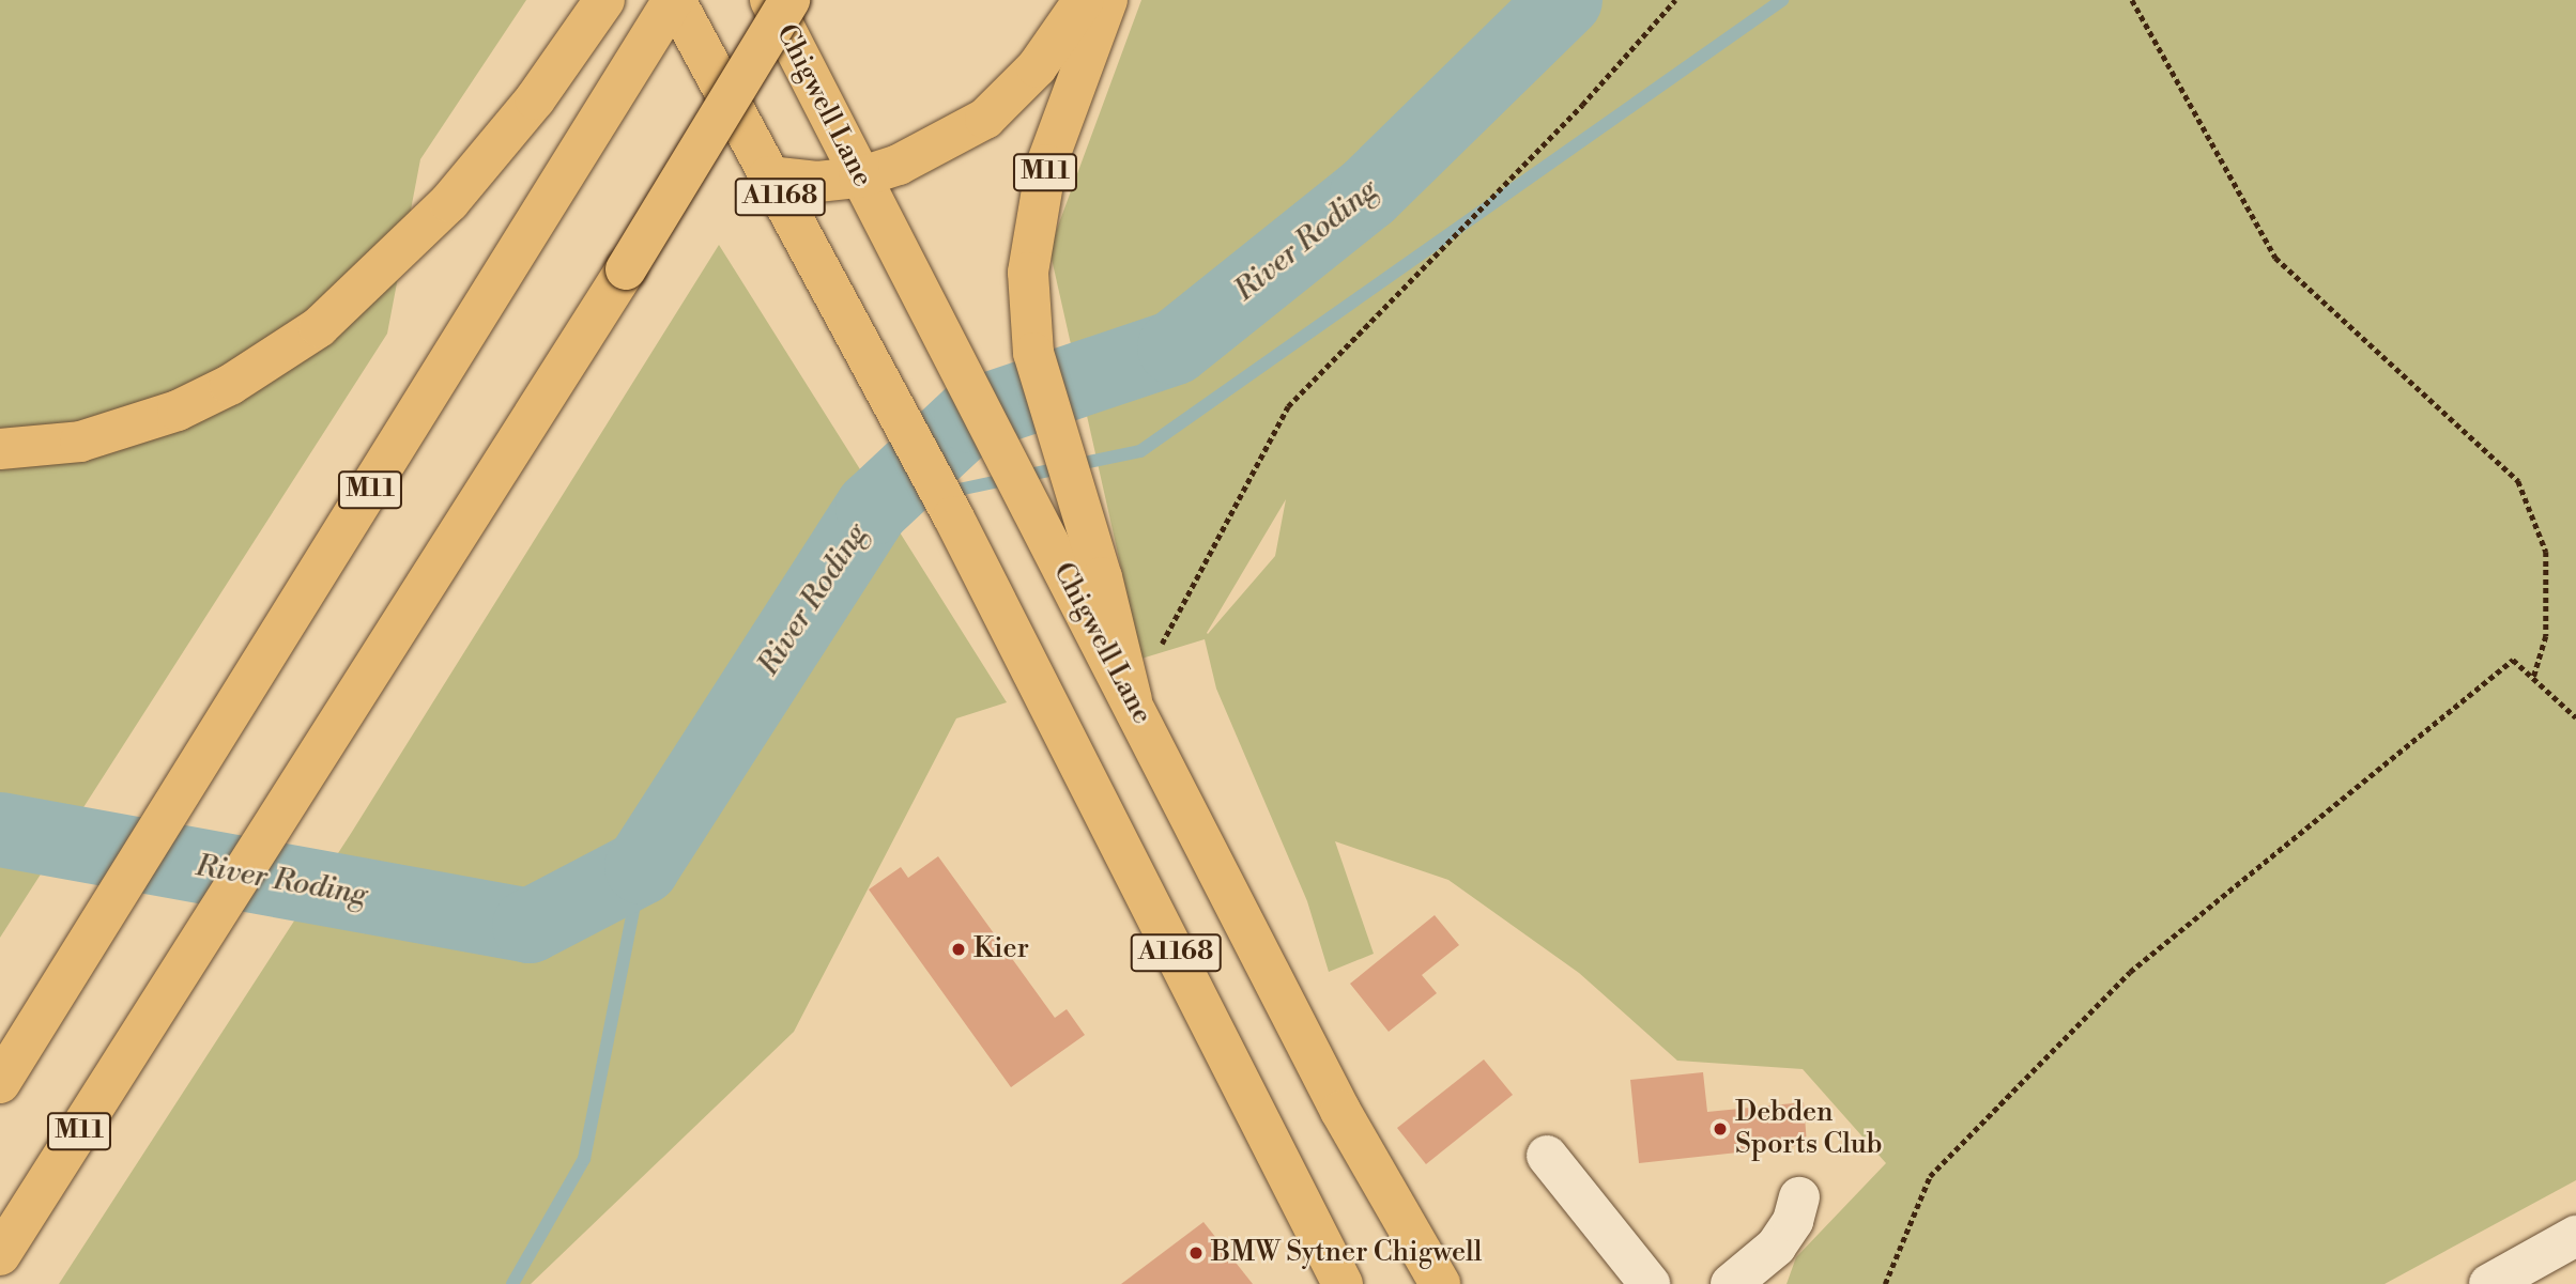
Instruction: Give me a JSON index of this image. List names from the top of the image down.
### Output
{
  "streets": {
    "main road": ["Chigwell Lane", "M11", "A1168"]
  },
  "crossings": [
    ["Chigwell Lane", "M11"],
    ["M11", "A1168"]
  ],
  "water": ["River Roding"],
  "places": ["Kier", "Debden Sports Club", "BMW Sytner Chigwell"]
}
